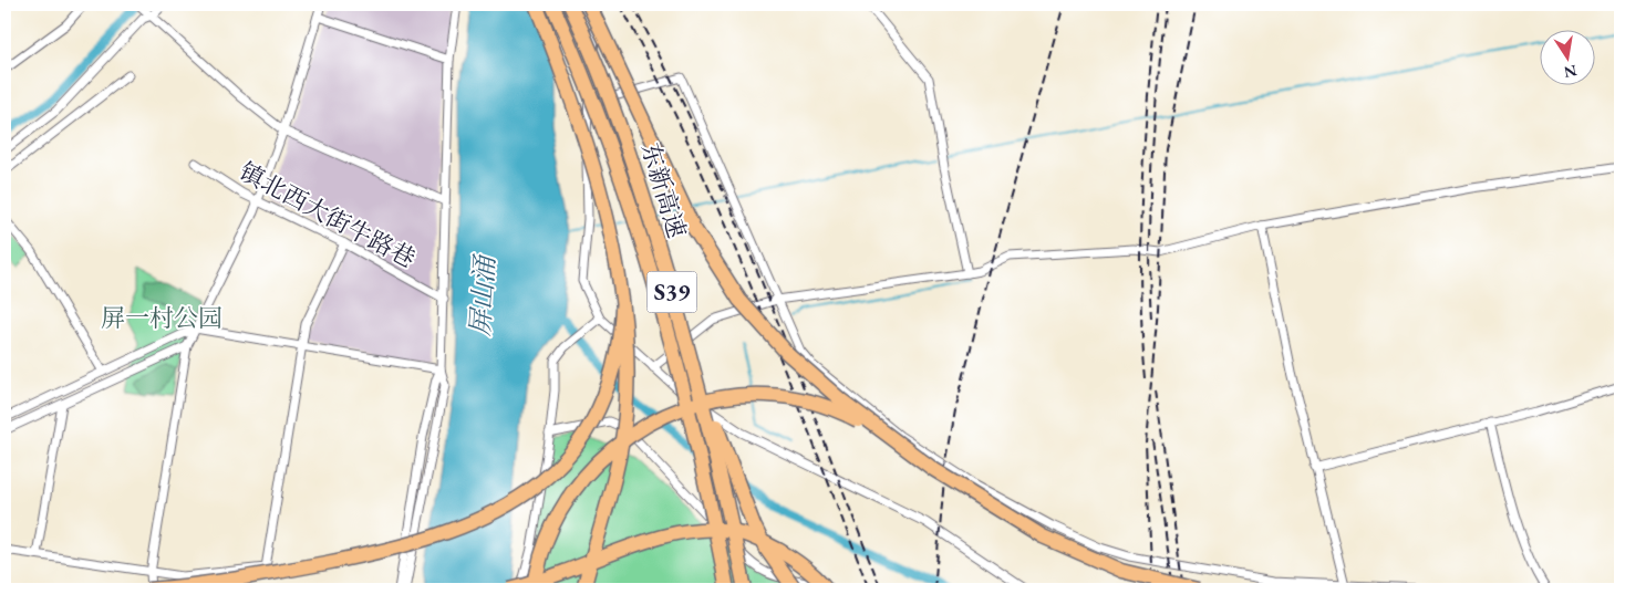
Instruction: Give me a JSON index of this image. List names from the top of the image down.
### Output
{
  "streets": {
    "highway": ["东新高速", "S39"],
    "street": ["镇北西大街牛路巷"]
  },
  "water": ["屏山涌"],
  "parks": ["屏一村公园"],
  "north": "bottom"
}
